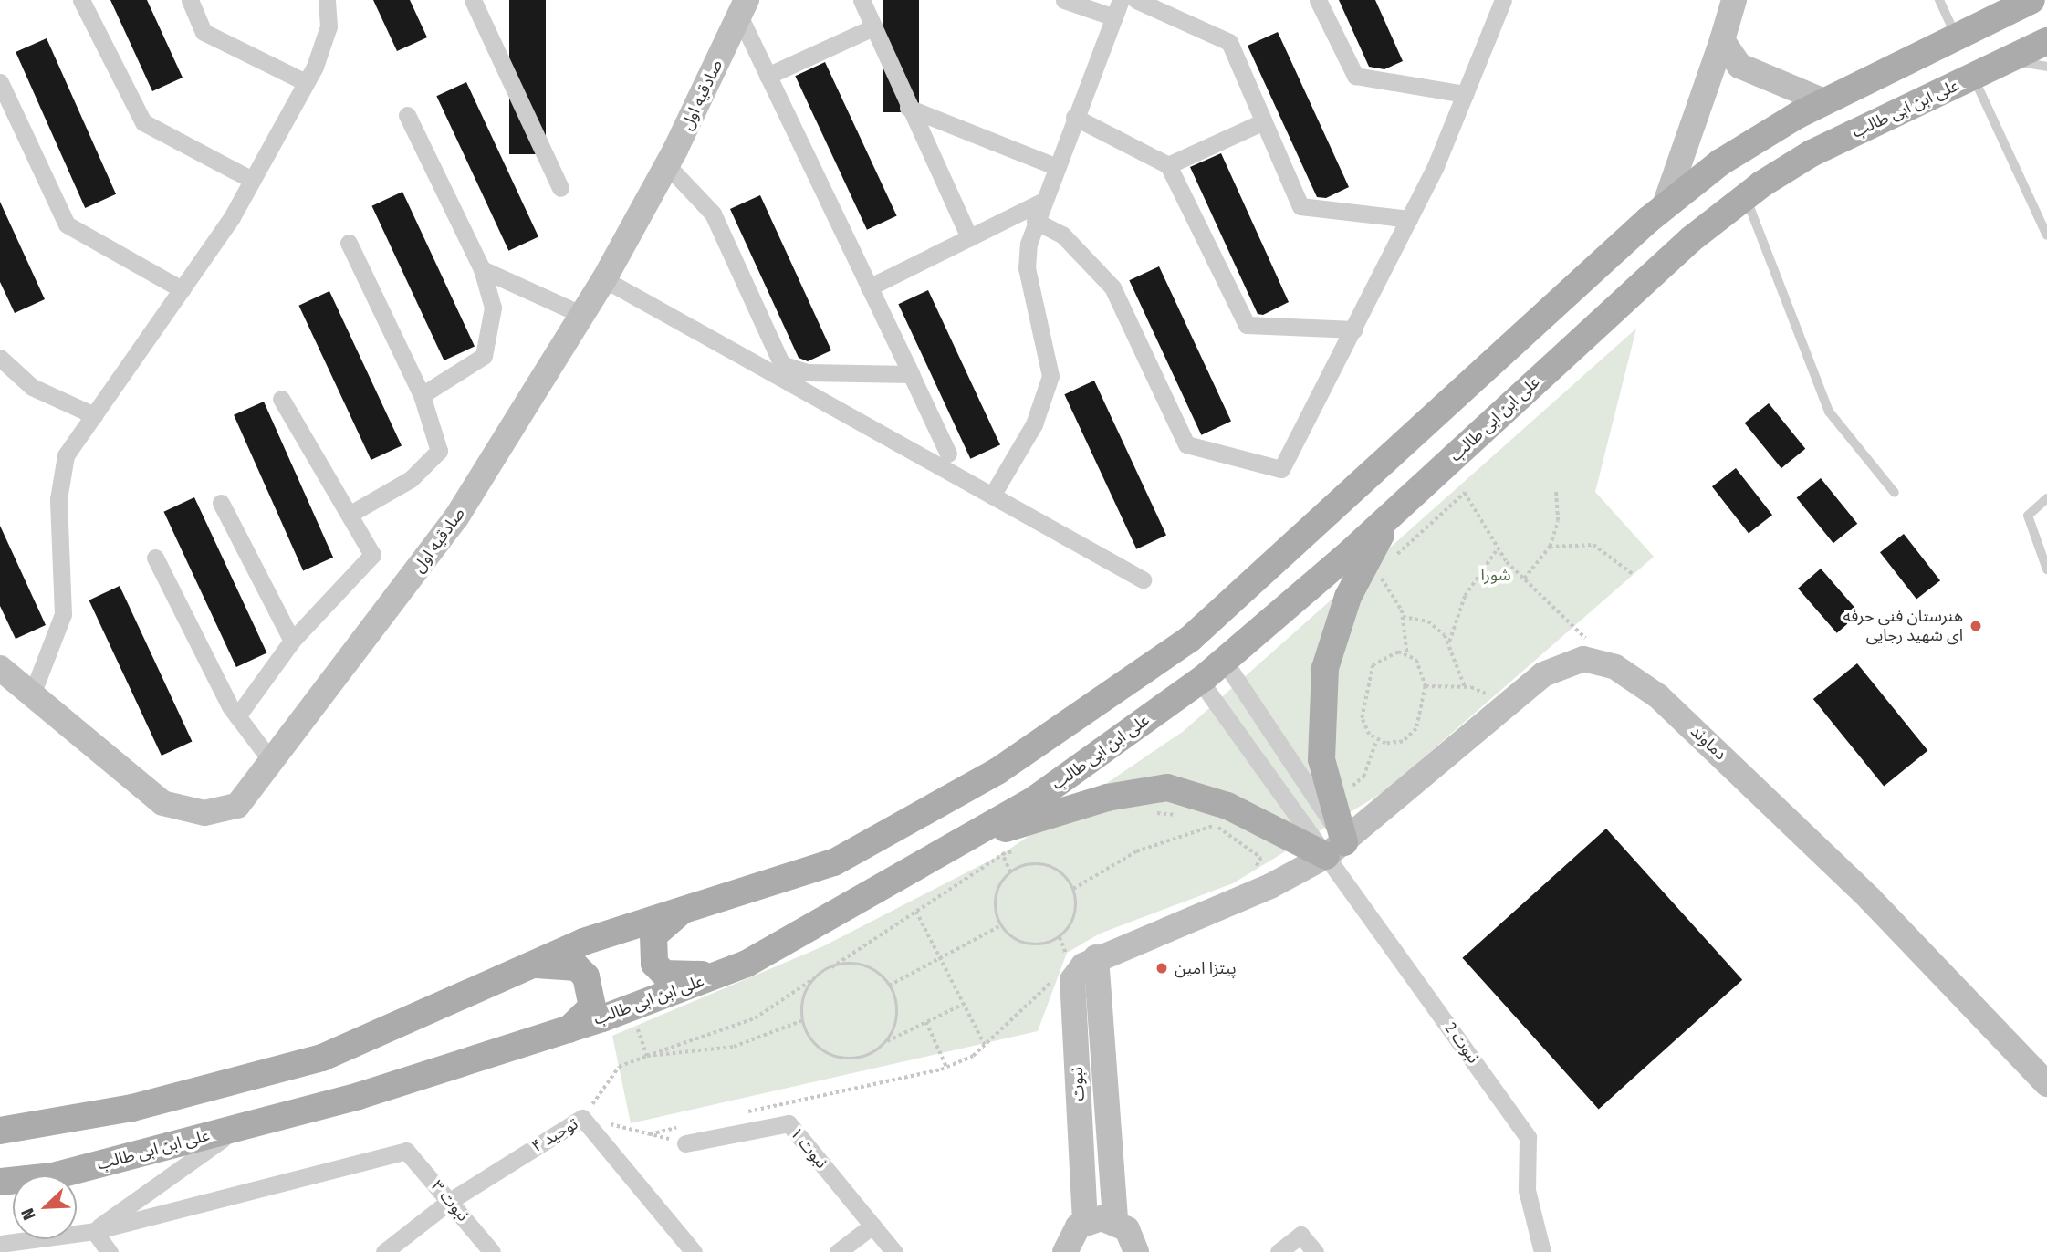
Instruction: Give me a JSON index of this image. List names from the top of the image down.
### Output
{
  "streets": {
    "main road": [
      "صادقیه اول",
      "علی ابن ابی طالب",
      "دماوند",
      "نبوت"
    ],
    "street": [
      "نبوت 2",
      "توحید ۴",
      "نبوت ۱",
      "نبوت ۳"
    ]
  },
  "crossings": [
    ["دماوند", "نبوت 2"],
    ["دماوند", "نبوت"],
    ["نبوت 2", "نبوت"],
    ["توحید ۴", "نبوت ۳"]
  ],
  "parks": ["شورا"],
  "places": ["هنرستان فنی حرفه ای شهید رجایی", "پیتزا امین"],
  "north": "bottom left"
}
